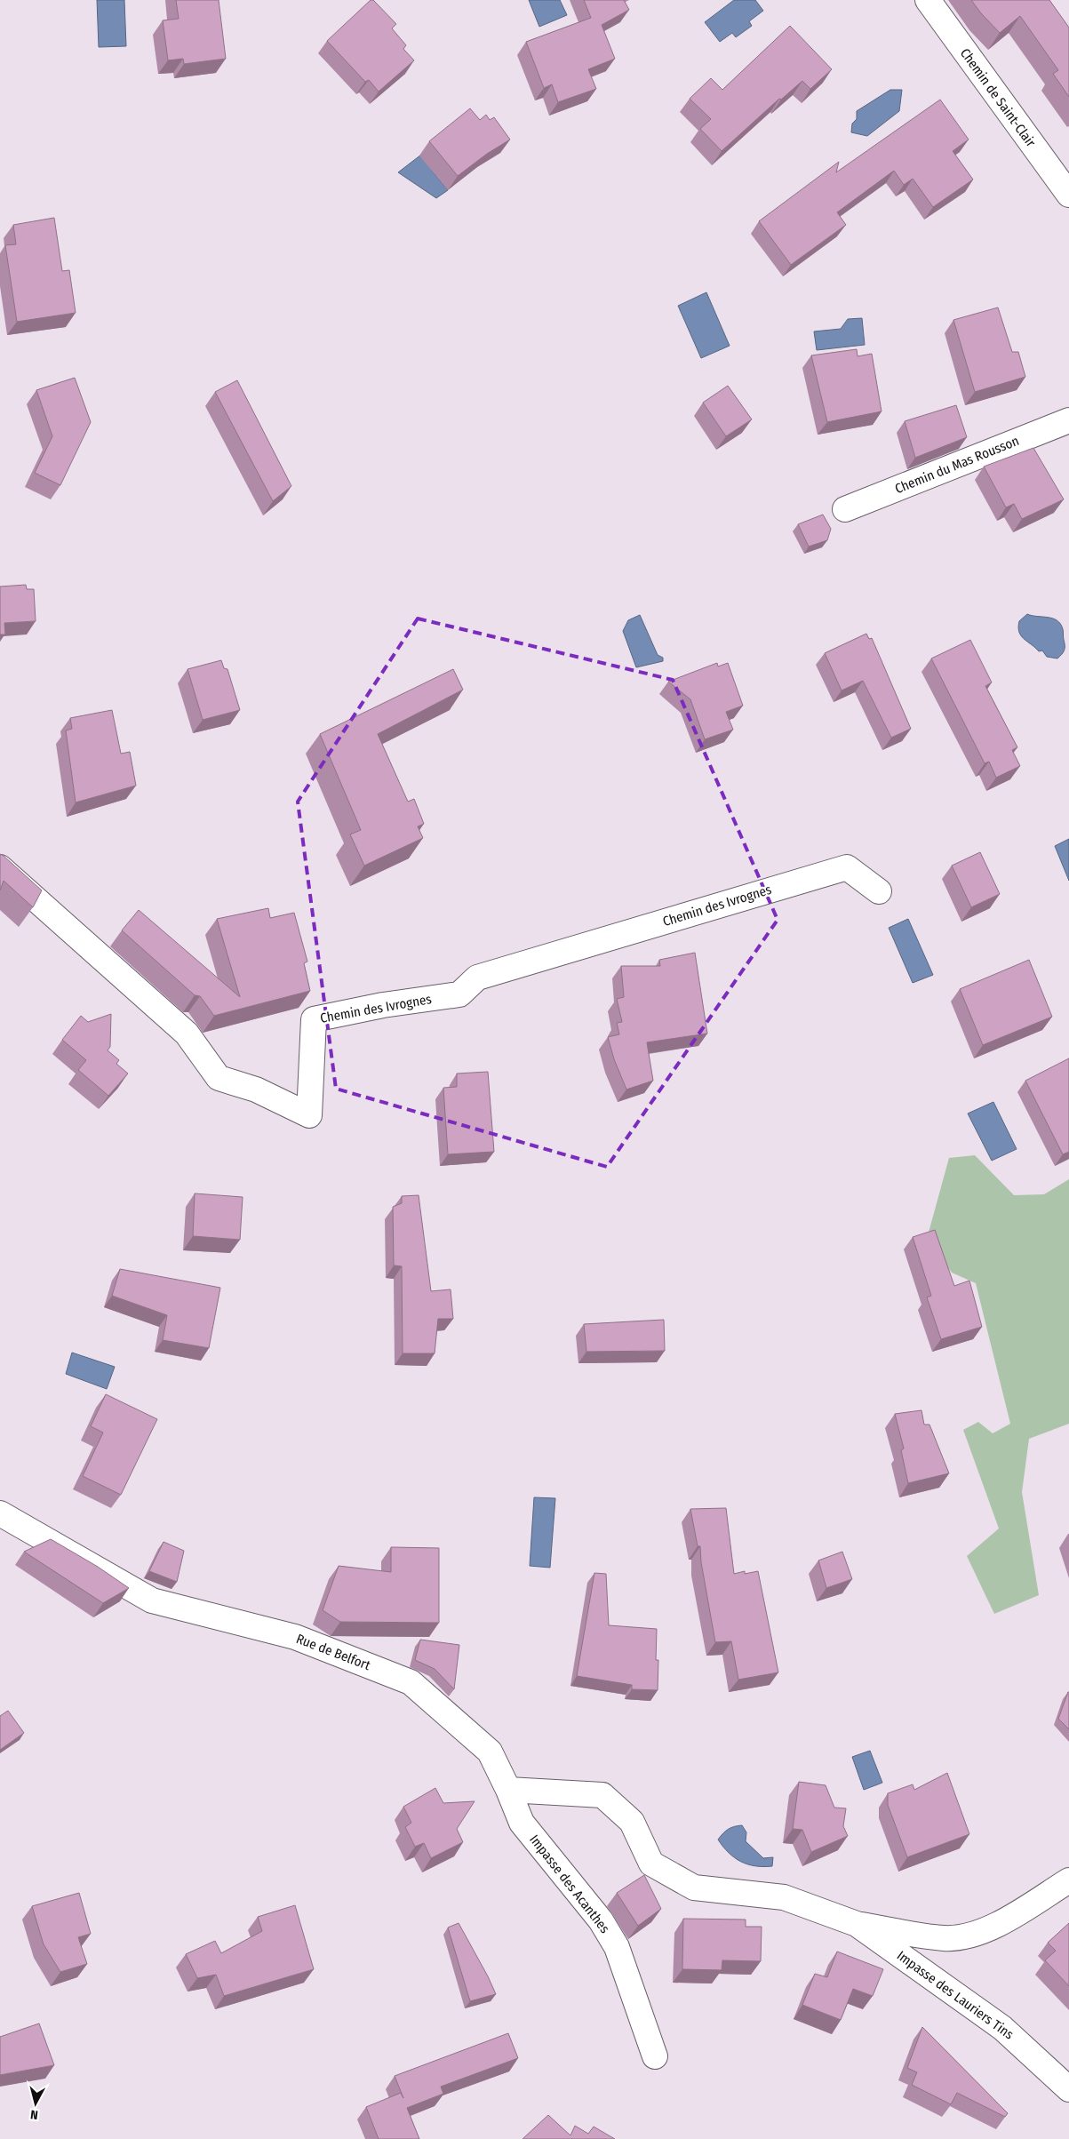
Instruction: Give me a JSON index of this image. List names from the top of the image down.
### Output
{
  "streets": {
    "street": [
      "Chemin de Saint-Clair",
      "Chemin du Mas Rousson",
      "Chemin des Ivrognes",
      "Rue de Belfort",
      "Impasse des Acanthes",
      "Impasse des Lauriers Tins"
    ]
  },
  "crossings": [
    ["Rue de Belfort", "Impasse des Acanthes"],
    ["Rue de Belfort", "Impasse des Lauriers Tins"],
    ["Impasse des Acanthes", "Impasse des Lauriers Tins"]
  ],
  "north": "bottom"
}
